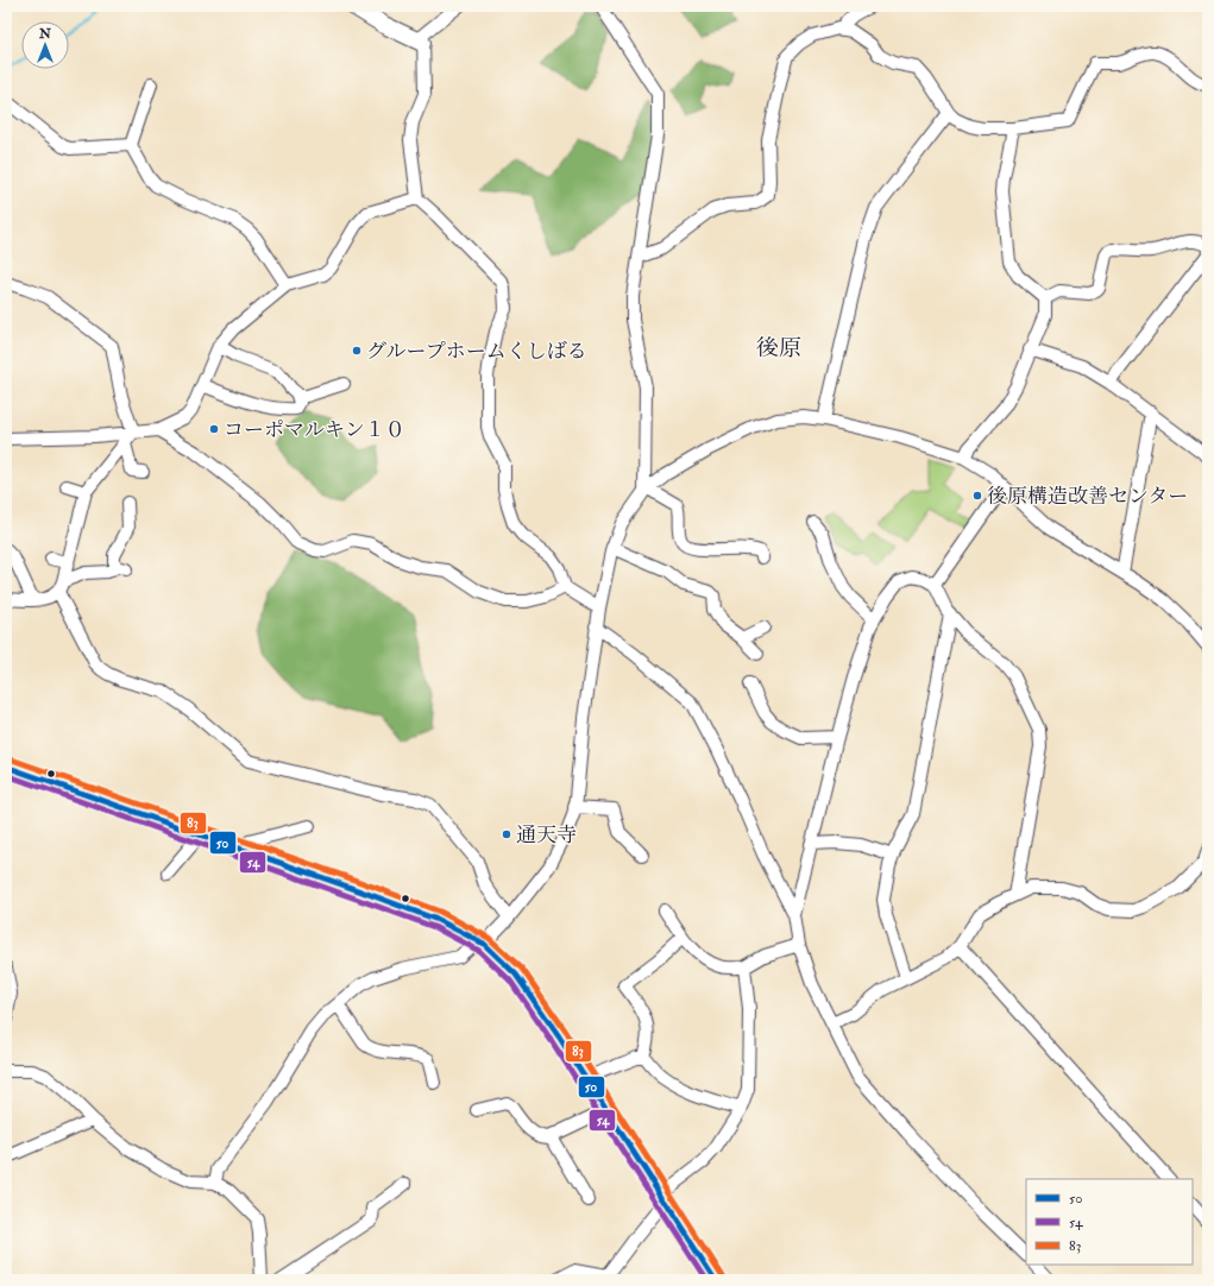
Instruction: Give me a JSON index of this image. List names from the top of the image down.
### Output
{
  "districts": ["後原"],
  "places": [
    "グループホームくしばる",
    "コーポマルキン１０",
    "後原構造改善センター",
    "通天寺"
  ],
  "lines": ["transit line 83", "transit line 50", "transit line 54"],
  "legend": ["50", "54", "83"],
  "north": "top"
}
